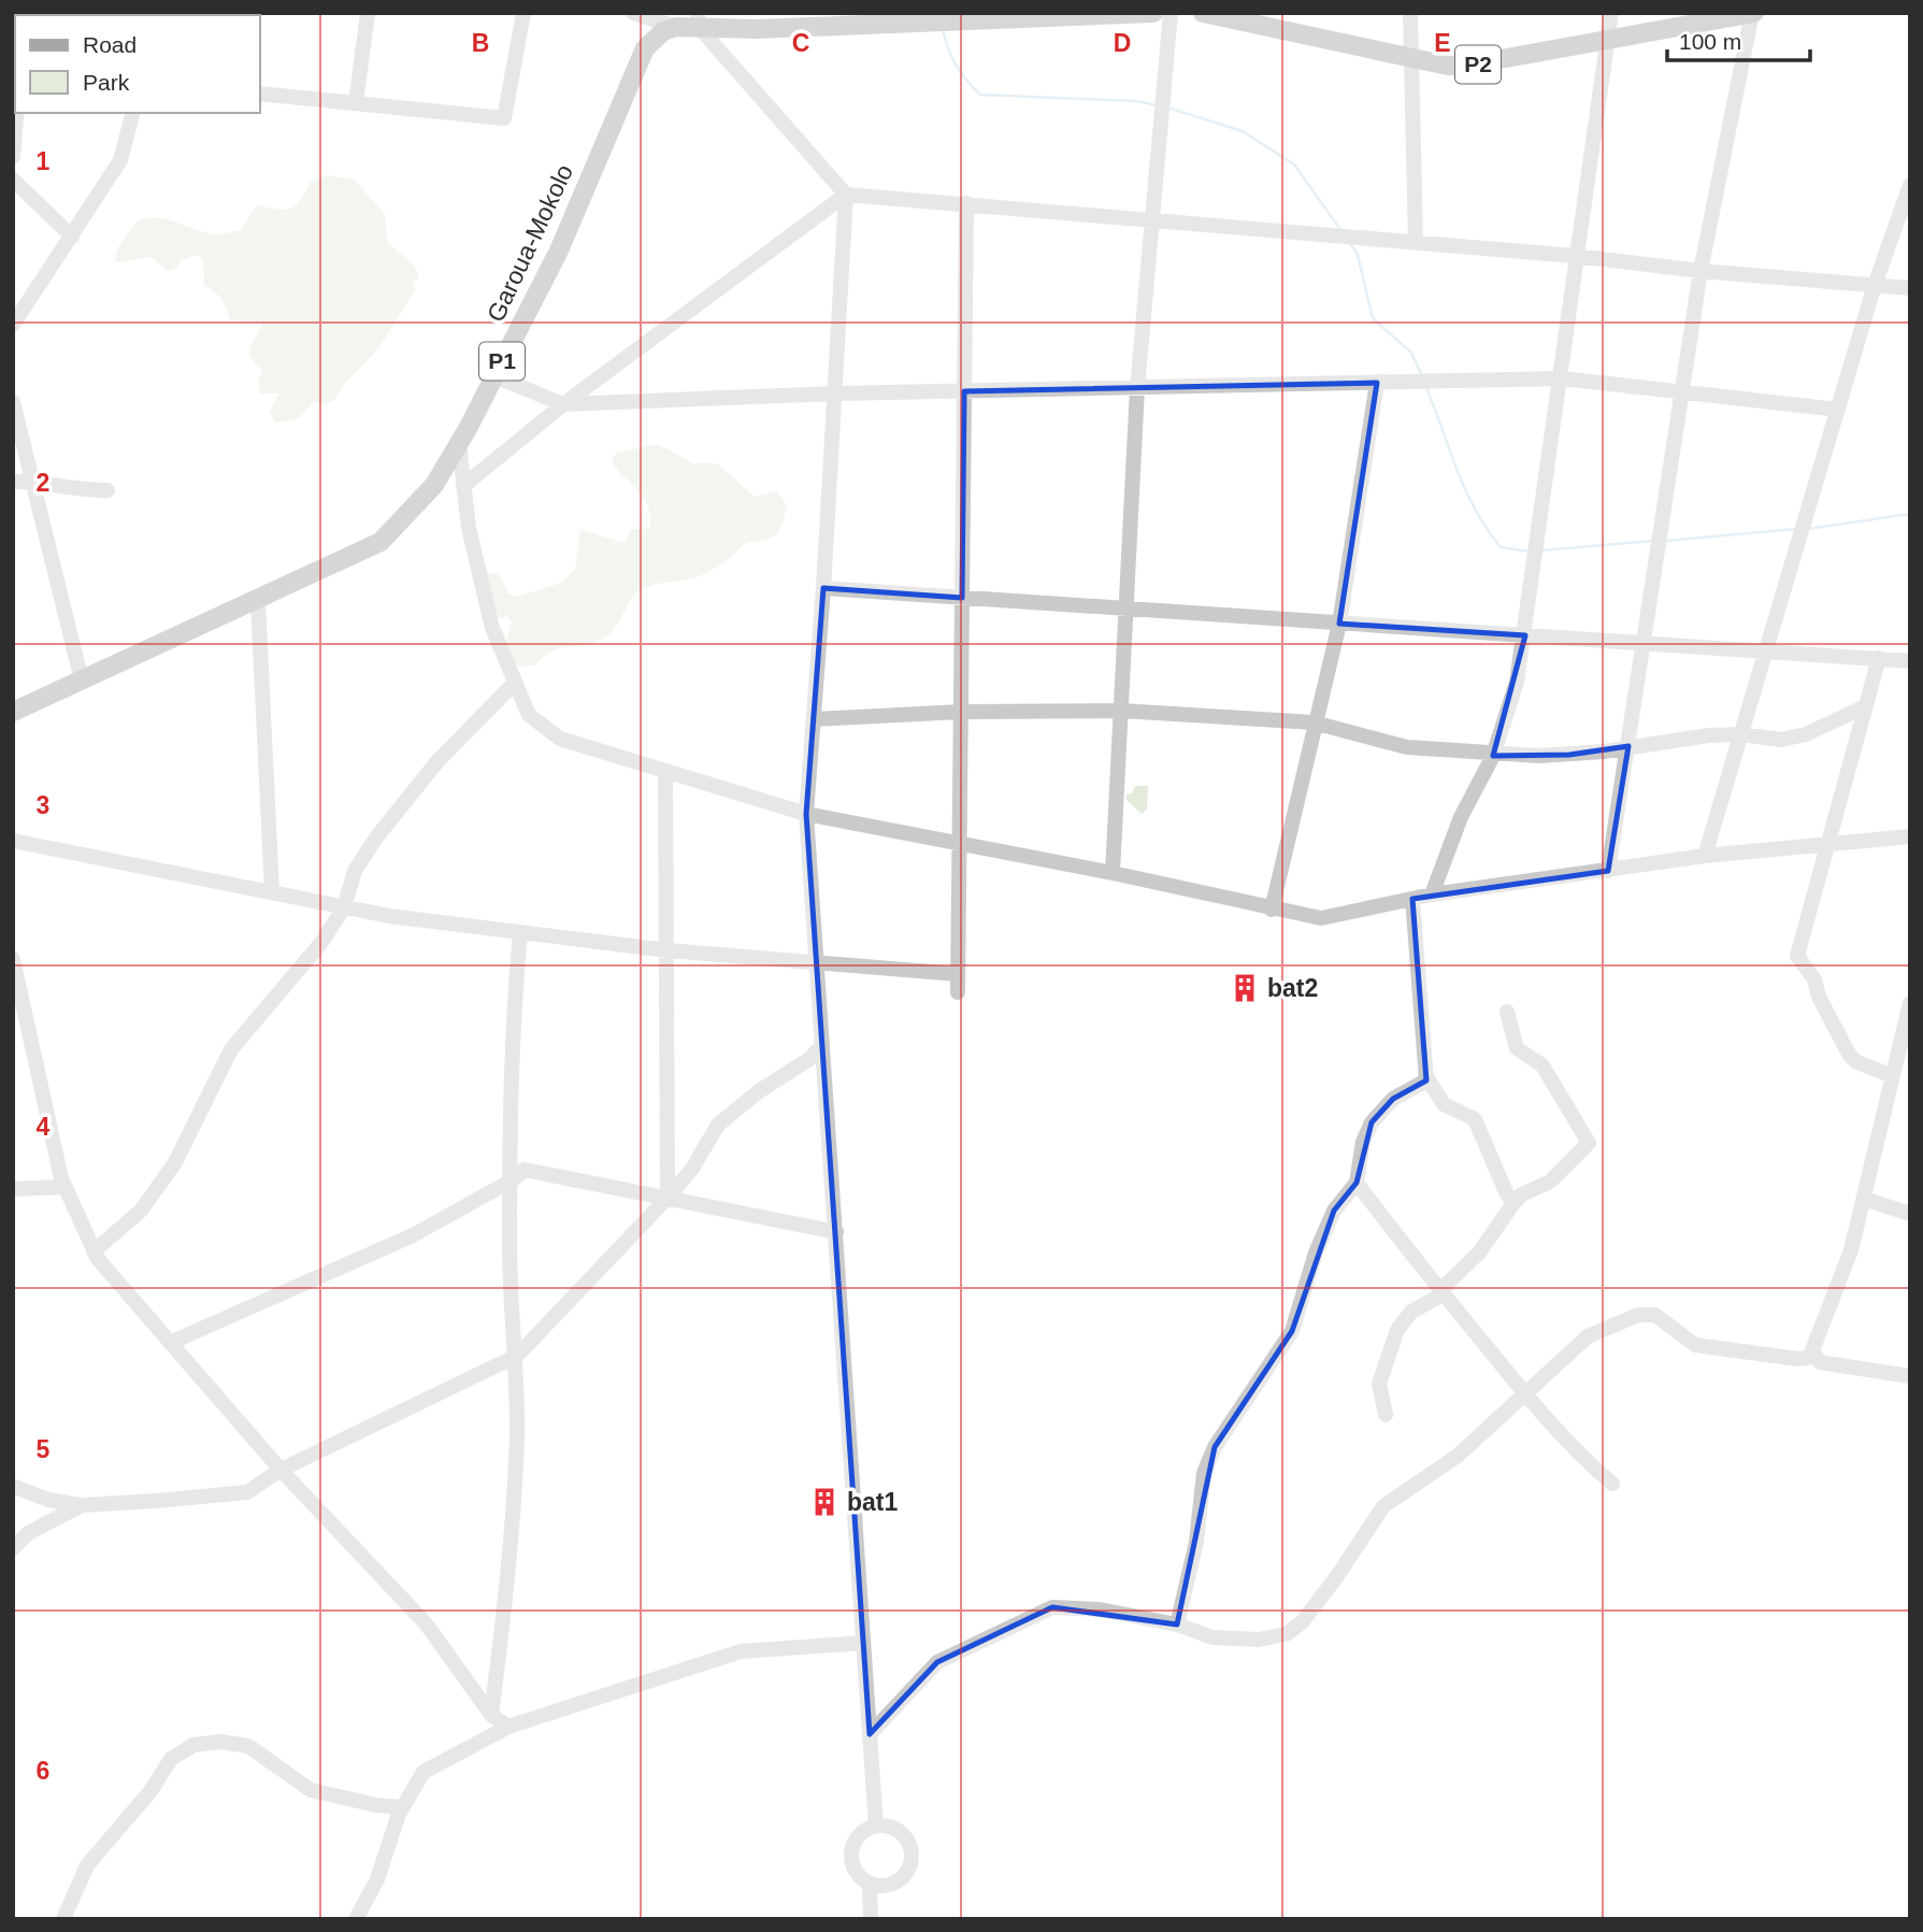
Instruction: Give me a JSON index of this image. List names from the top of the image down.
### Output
{
  "streets": {
    "main road": ["P2", "Garoua-Mokolo", "P1"]
  },
  "places": {
    "building": ["bat2", "bat1"]
  },
  "legend": ["Road", "Park"],
  "scale_bar": "100 m",
  "grid": {
    "columns": [
      "B",
      "C",
      "D",
      "E"
    ],
    "rows": [
      "1",
      "2",
      "3",
      "4",
      "5",
      "6"
    ]
  }
}
